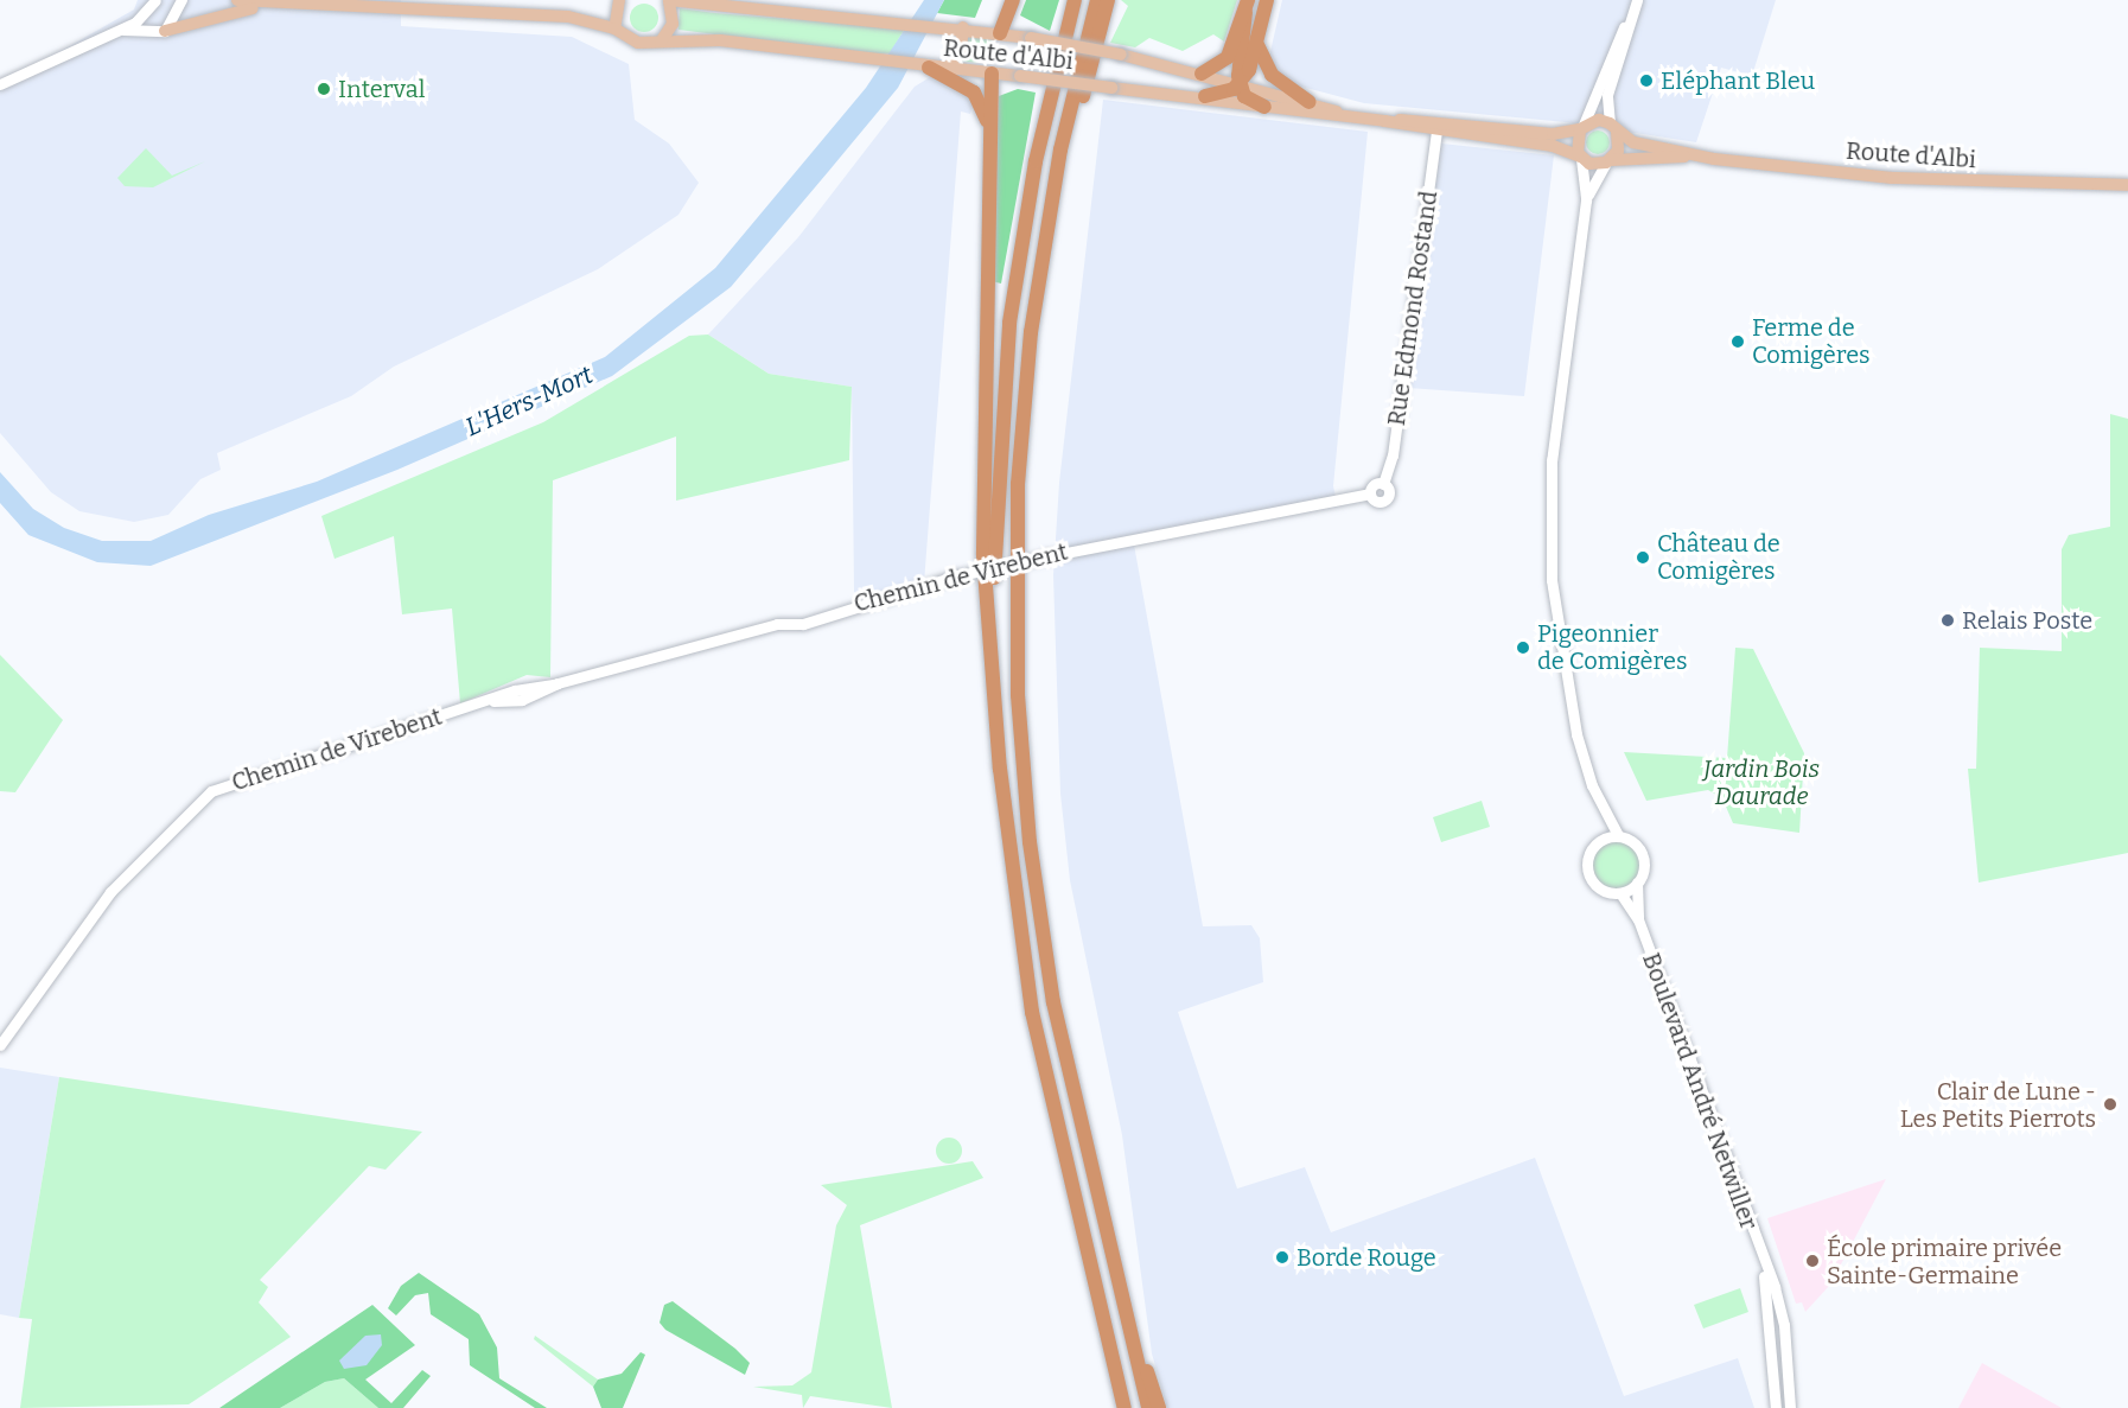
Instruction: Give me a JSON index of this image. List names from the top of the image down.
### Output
{
  "streets": {
    "main road": [
      "Route d'Albi",
      "Rue Edmond Rostand",
      "Chemin de Virebent",
      "Boulevard André Netwiller"
    ]
  },
  "crossings": [
    ["Route d'Albi", "Rue Edmond Rostand"],
    ["Rue Edmond Rostand", "Chemin de Virebent"]
  ],
  "water": ["L'Hers-Mort"],
  "parks": ["Jardin Bois Daurade"],
  "places": [
    "Eléphant Bleu",
    "Interval",
    "Ferme de Comigères",
    "Château de Comigères",
    "Relais Poste",
    "Pigeonnier de Comigères",
    "Clair de Lune - Les Petits Pierrots",
    "Borde Rouge",
    "École primaire privée Sainte-Germaine"
  ]
}
